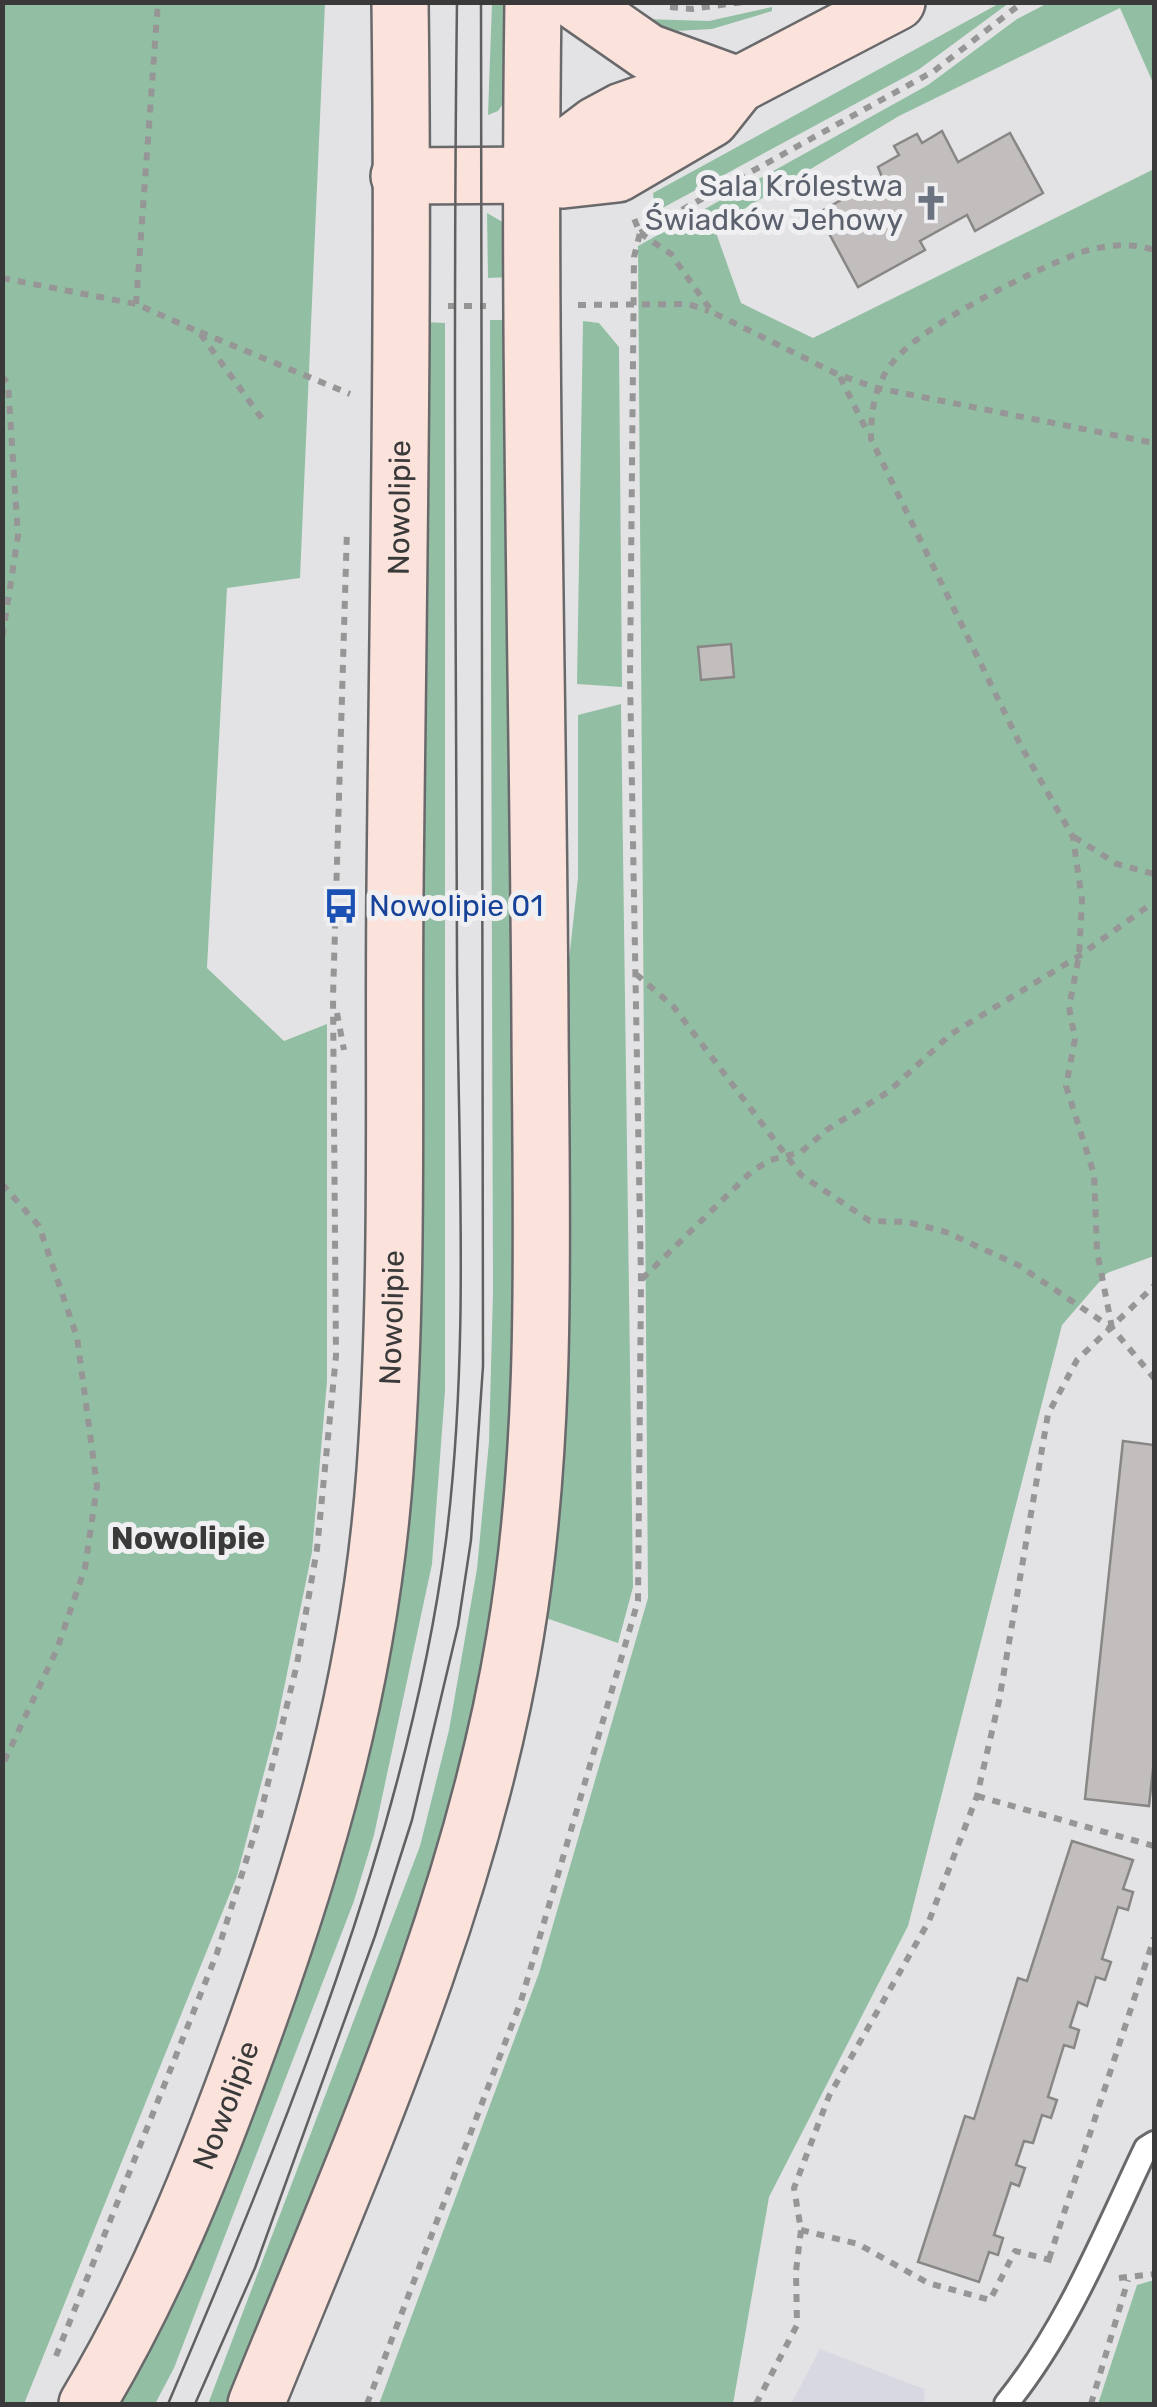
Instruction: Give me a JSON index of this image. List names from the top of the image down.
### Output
{
  "streets": {
    "main road": ["Nowolipie"]
  },
  "districts": ["Nowolipie"],
  "places": {
    "church": ["Sala Królestwa Świadków Jehowy"],
    "bus stop": ["Nowolipie 01"]
  }
}
